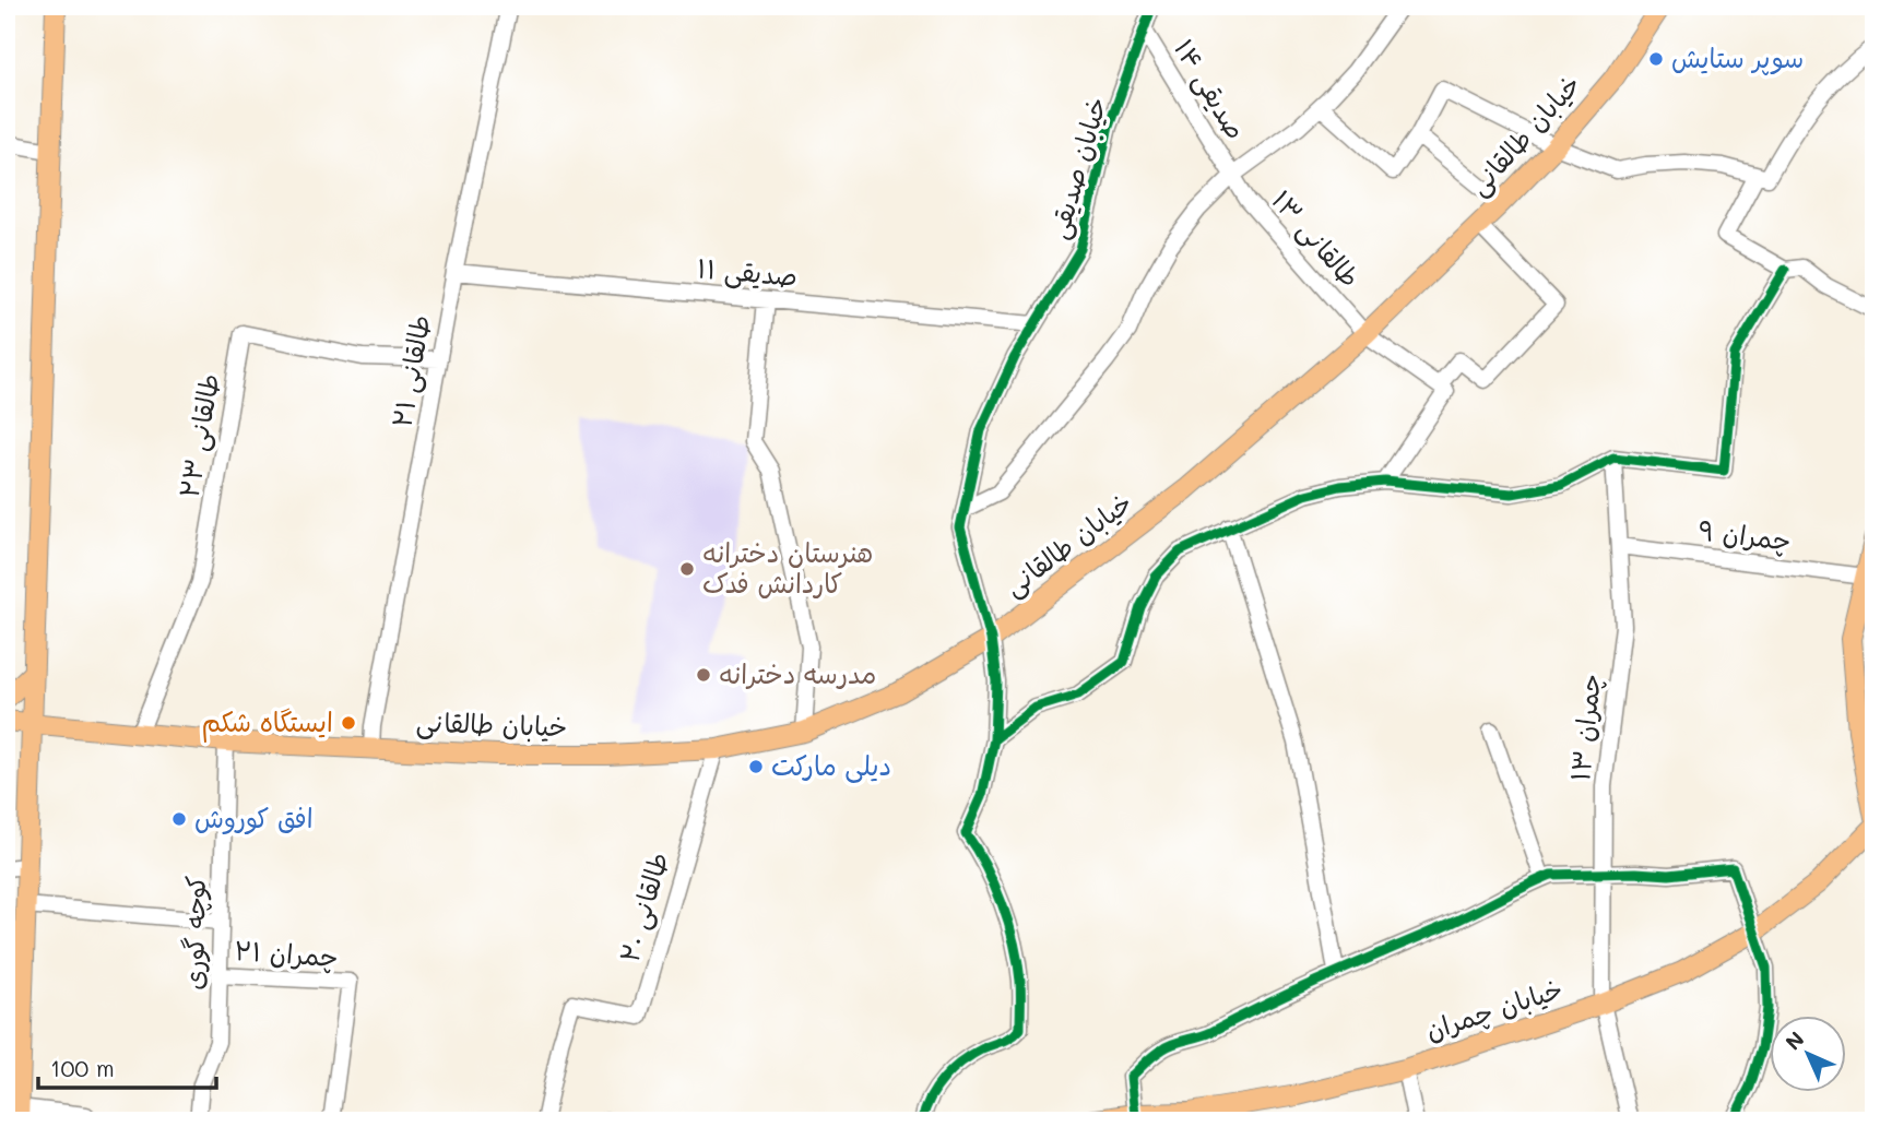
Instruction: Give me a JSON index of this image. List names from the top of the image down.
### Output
{
  "streets": {
    "main road": ["خیابان طالقانی", "خیابان چمران"],
    "street": [
      "صدیقی ۱۴",
      "خیابان صدیقی",
      "طالقانی ۱۳",
      "صدیقی ۱۱",
      "طالقانی ۲۱",
      "طالقانی ۲۳",
      "چمران ۹",
      "چمران ۱۳",
      "طالقانی ۲۰",
      "کوچه گوری",
      "چمران ۲۱"
    ]
  },
  "crossings": [
    ["صدیقی ۱۴", "خیابان صدیقی"],
    ["صدیقی ۱۴", "طالقانی ۱۳"],
    ["خیابان طالقانی", "خیابان صدیقی"],
    ["خیابان طالقانی", "طالقانی ۱۳"],
    ["خیابان طالقانی", "طالقانی ۲۱"],
    ["خیابان طالقانی", "طالقانی ۲۳"],
    ["خیابان طالقانی", "طالقانی ۲۰"],
    ["خیابان طالقانی", "کوچه گوری"],
    ["خیابان صدیقی", "صدیقی ۱۱"],
    ["صدیقی ۱۱", "طالقانی ۲۱"],
    ["طالقانی ۲۱", "طالقانی ۲۳"],
    ["چمران ۹", "چمران ۱۳"],
    ["چمران ۱۳", "خیابان چمران"],
    ["کوچه گوری", "چمران ۲۱"]
  ],
  "places": [
    "سوپر ستایش",
    "هنرستان دخترانه کاردانش فدک",
    "مدرسه دخترانه",
    "ایستگاه شکم",
    "دیلی مارکت",
    "افق کوروش"
  ],
  "scale_bar": "100 m",
  "north": "top left"
}
